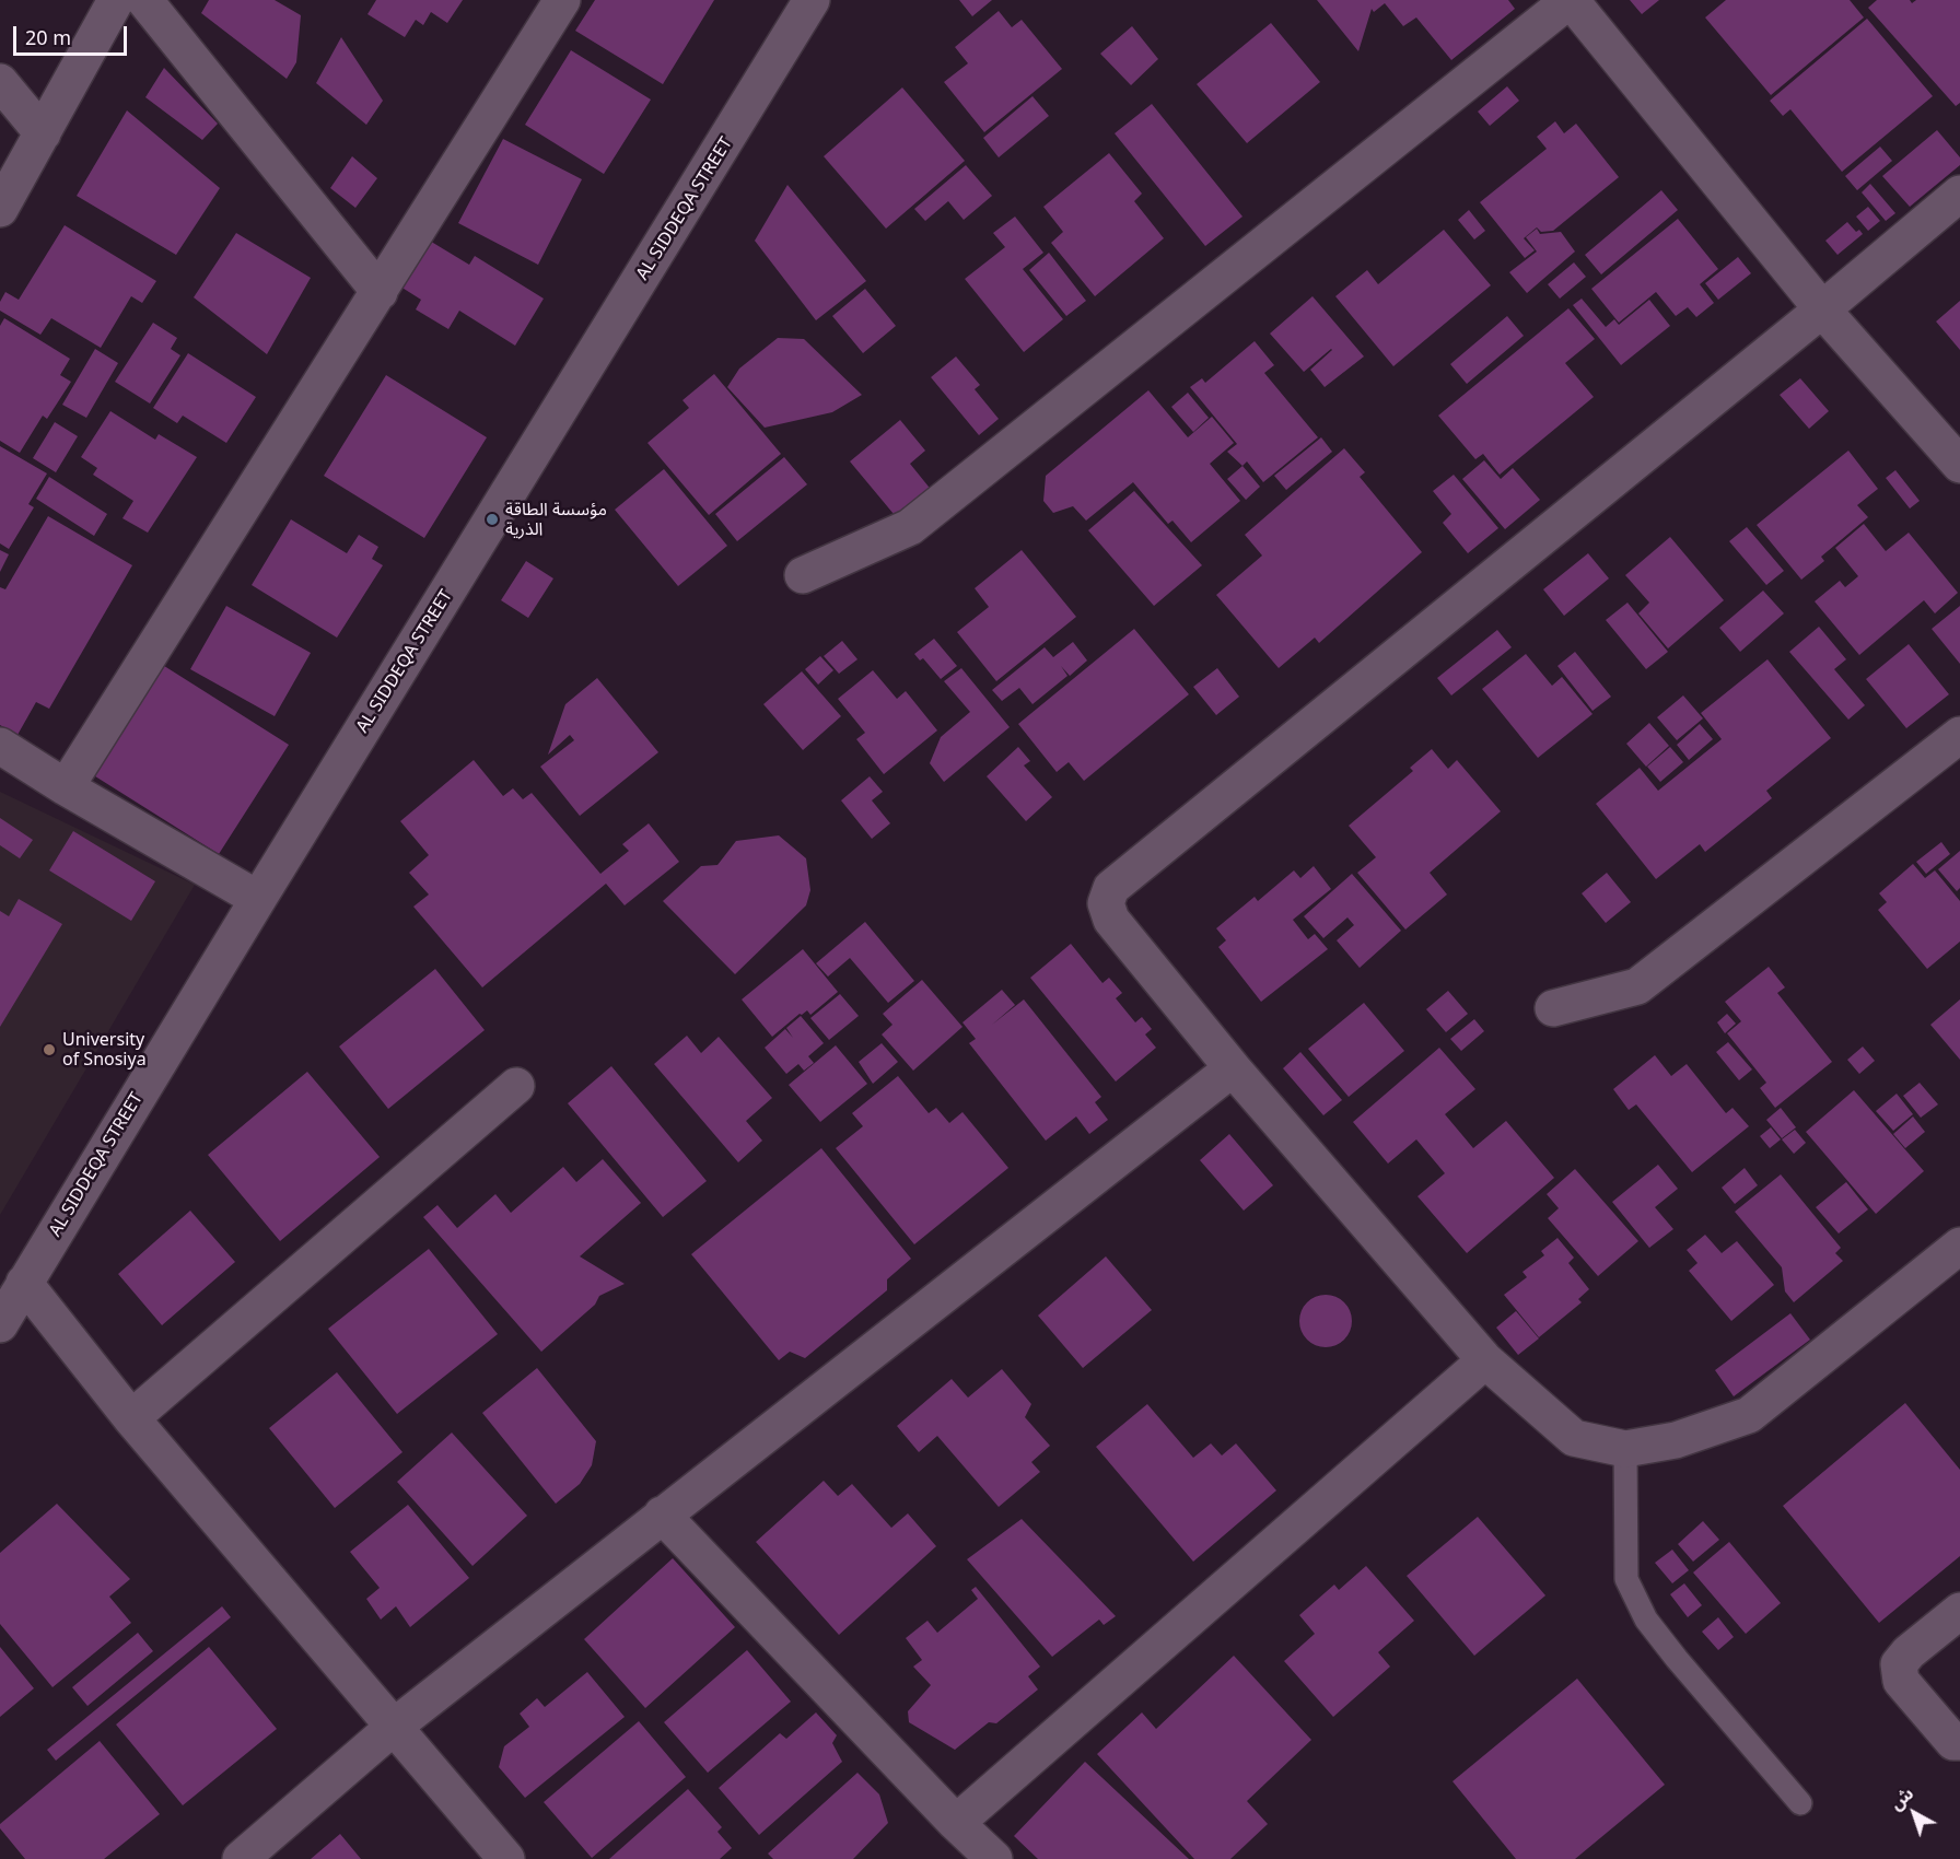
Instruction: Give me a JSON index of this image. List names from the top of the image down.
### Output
{
  "streets": {
    "street": ["AL SIDDEQA STREET"]
  },
  "places": ["مؤسسة الطاقة الذرية", "University of Snosiya"],
  "scale_bar": "20 m",
  "north": "top left"
}
